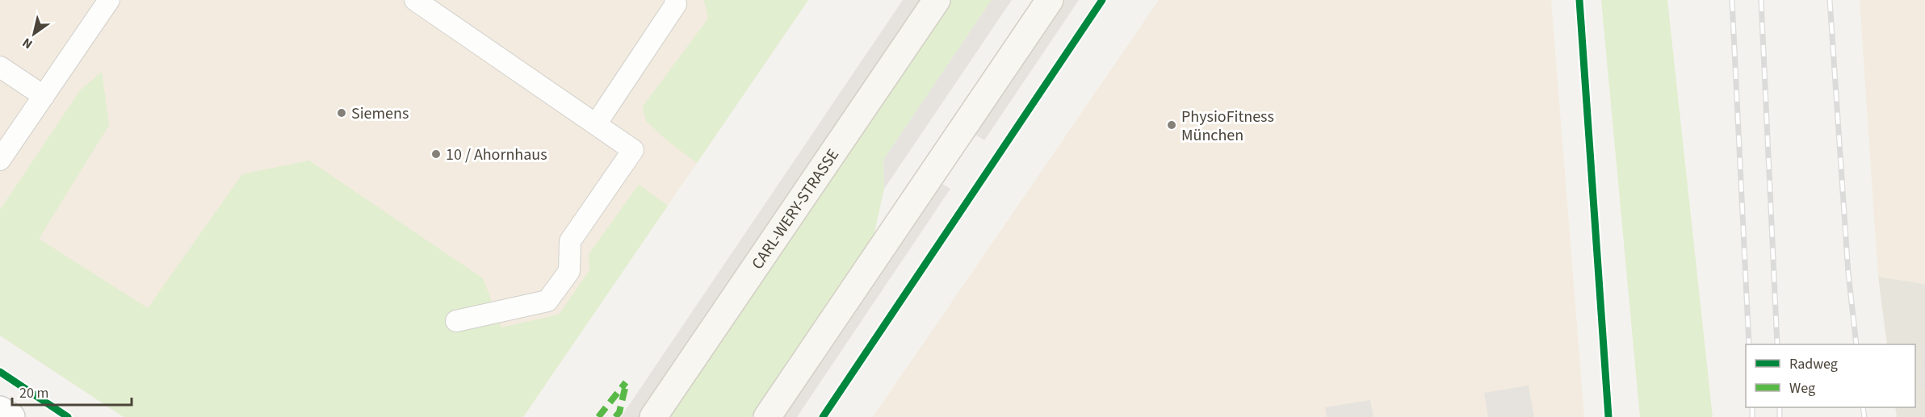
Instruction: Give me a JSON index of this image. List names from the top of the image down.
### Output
{
  "streets": {
    "main road": ["CARL-WERY-STRASSE"]
  },
  "places": ["Siemens", "PhysioFitness München", "10 / Ahornhaus"],
  "legend": ["Radweg", "Weg"],
  "scale_bar": "20 m",
  "north": "bottom left"
}
